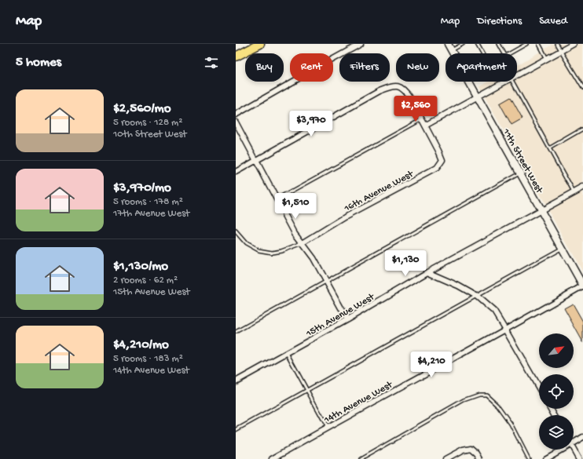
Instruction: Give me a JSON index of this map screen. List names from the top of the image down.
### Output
{
  "streets": {
    "main road": ["11th Street West"],
    "street": ["16th Avenue West", "15th Avenue West", "14th Avenue West"]
  },
  "crossings": [
    ["11th Street West", "15th Avenue West"],
    ["11th Street West", "14th Avenue West"]
  ],
  "north": "top right",
  "page": {
    "header": "Map",
    "nav": ["Map", "Directions", "Saved"],
    "heading": "5 homes",
    "chip": [
      "Buy",
      "Rent",
      "Filters",
      "New",
      "Apartment"
    ],
    "list": [
      {
        "name": "$2,560/mo",
        "note": "5 rooms · 128 m² · 10th Street West"
      },
      {
        "name": "$3,970/mo",
        "note": "5 rooms · 178 m² · 17th Avenue West"
      },
      {
        "name": "$1,130/mo",
        "note": "2 rooms · 62 m² · 15th Avenue West"
      },
      {
        "name": "$4,210/mo",
        "note": "5 rooms · 183 m² · 14th Avenue West"
      }
    ],
    "price": [
      "$2,560",
      "$3,970",
      "$1,510",
      "$1,130",
      "$4,210"
    ]
  }
}
